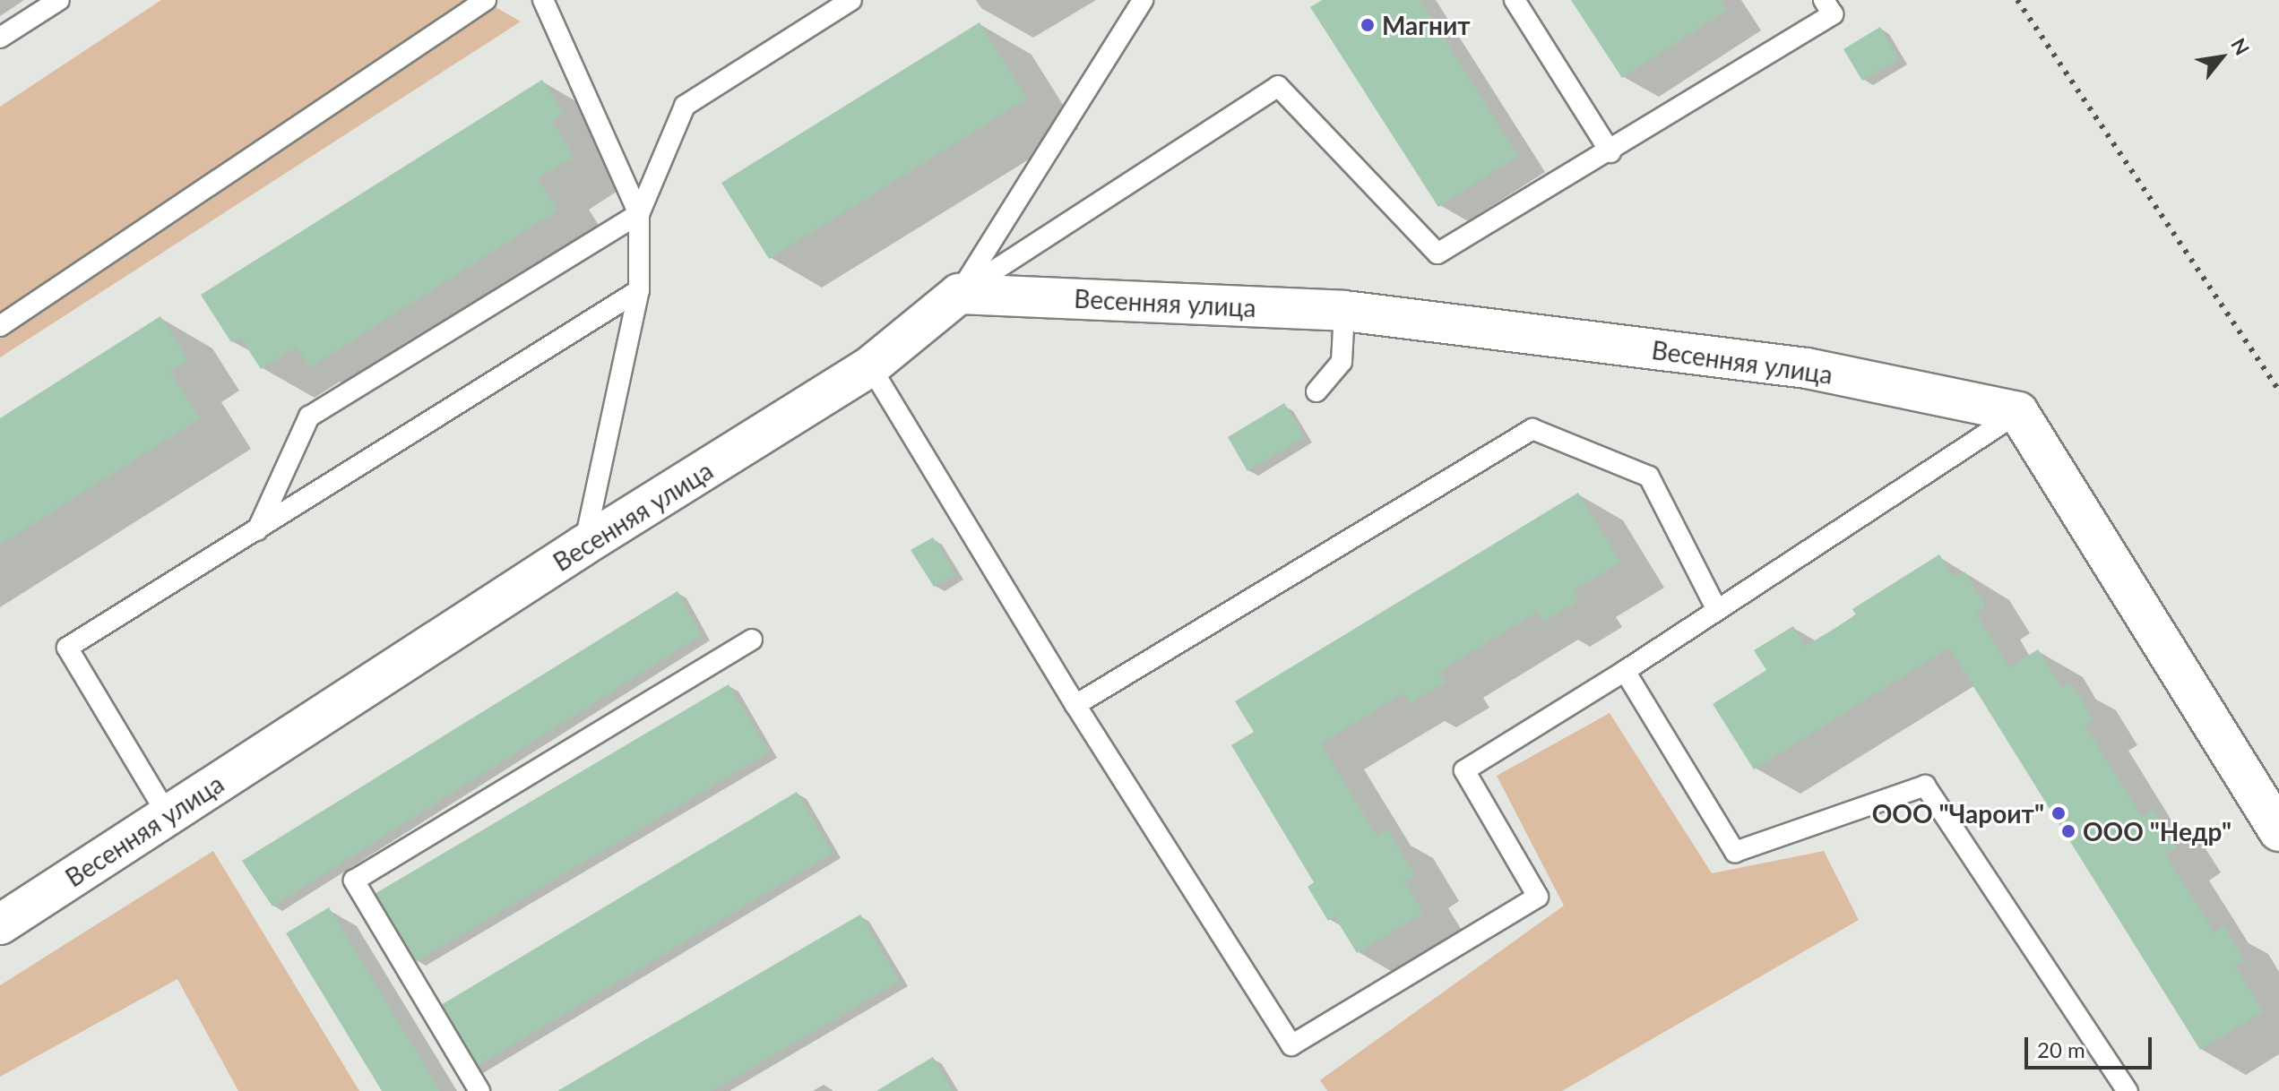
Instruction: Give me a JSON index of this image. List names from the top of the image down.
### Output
{
  "streets": {
    "street": ["Весенняя улица"]
  },
  "places": ["Магнит", "ООО \"Чароит\"", "ООО \"Недр\""],
  "scale_bar": "20 m",
  "north": "top right"
}
